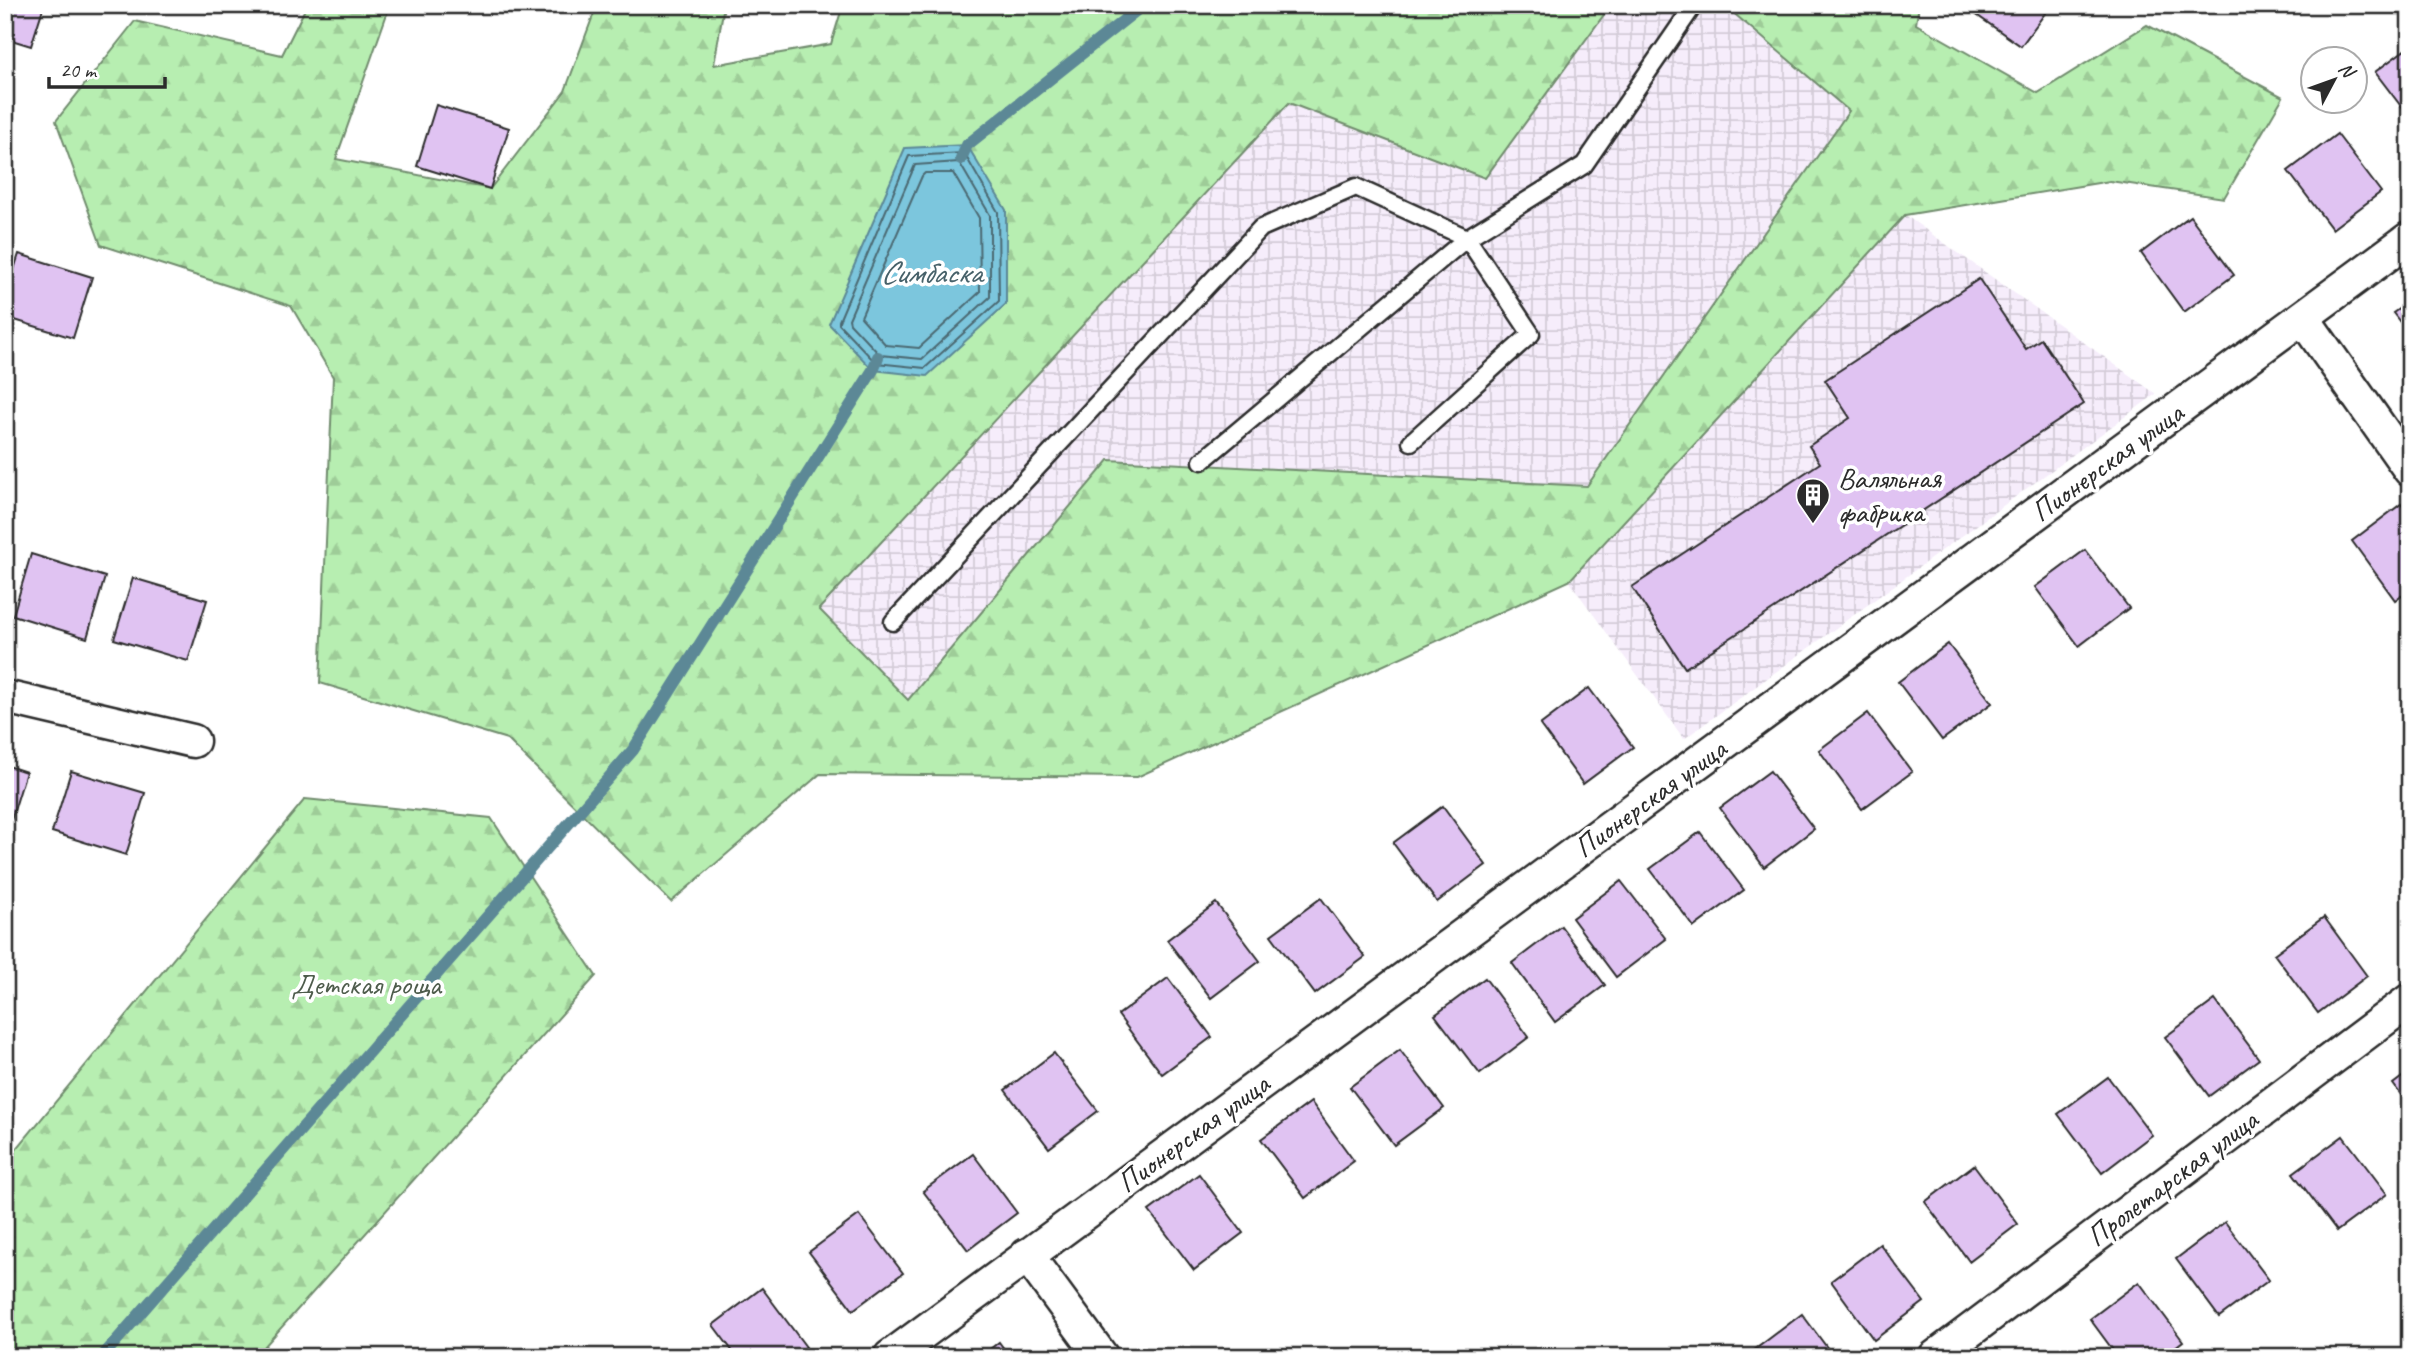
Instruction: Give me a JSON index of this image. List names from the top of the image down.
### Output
{
  "streets": {
    "street": ["Пионерская улица", "Пролетарская улица"]
  },
  "water": ["Симбаска"],
  "parks": ["Детская роща"],
  "places": {
    "building": ["Валяльная фабрика"]
  },
  "scale_bar": "20 m",
  "north": "top right"
}
